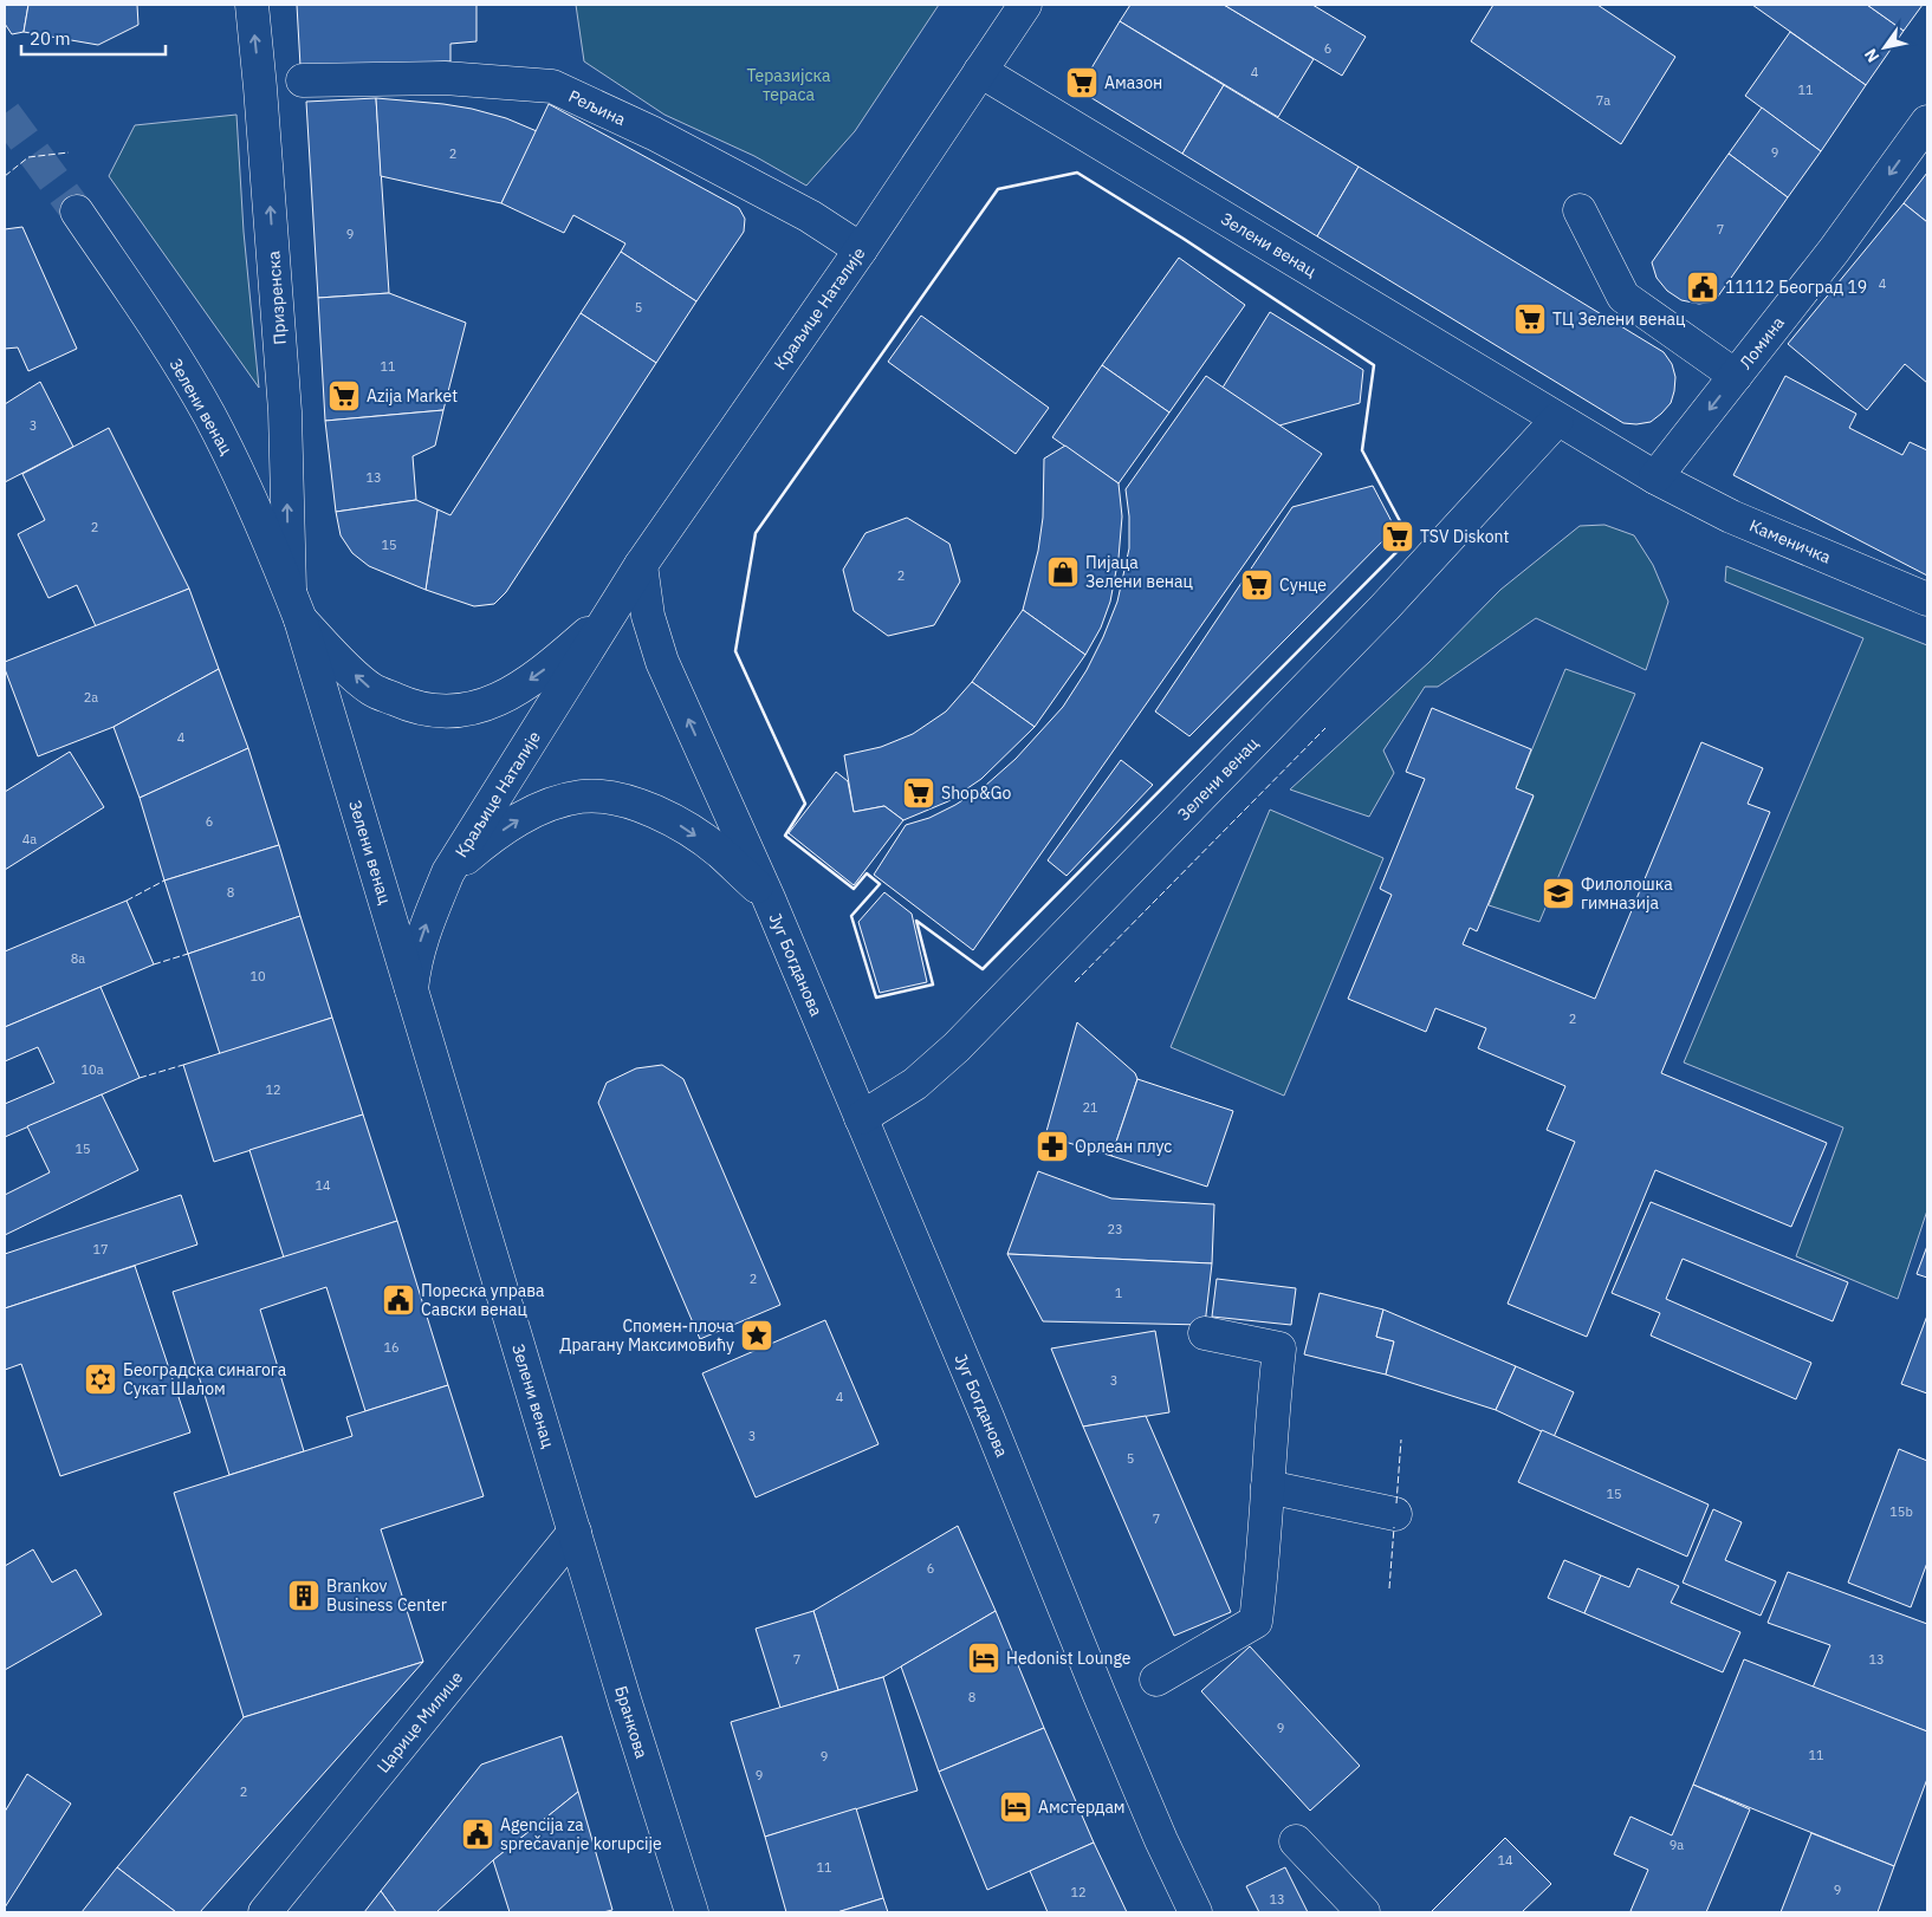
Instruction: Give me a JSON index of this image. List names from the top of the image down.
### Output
{
  "streets": {
    "street": [
      "Рељина",
      "Зелени венац",
      "Призренска",
      "Краљице Наталије",
      "Ломина",
      "Каменичка",
      "Југ Богданова",
      "Царице Милице",
      "Бранкова"
    ]
  },
  "crossings": [
    ["Рељина", "Призренска"],
    ["Рељина", "Краљице Наталије"],
    ["Зелени венац", "Призренска"],
    ["Зелени венац", "Краљице Наталије"],
    ["Зелени венац", "Ломина"],
    ["Зелени венац", "Каменичка"],
    ["Зелени венац", "Југ Богданова"],
    ["Зелени венац", "Царице Милице"],
    ["Зелени венац", "Бранкова"],
    ["Призренска", "Краљице Наталије"],
    ["Краљице Наталије", "Југ Богданова"],
    ["Ломина", "Каменичка"],
    ["Царице Милице", "Бранкова"]
  ],
  "one_way": ["Призренска", "Ломина"],
  "parks": ["Теразијска тераса"],
  "places": {
    "supermarket": [
      "Амазон",
      "ТЦ Зелени венац",
      "Azija Market",
      "TSV Diskont",
      "Сунце",
      "Shop&Go"
    ],
    "public building": ["11112 Београд 19", "Пореска управа Савски венац", "Agencija za sprečavanje korupcije"],
    "shop": ["Пијаца Зелени венац"],
    "school or university": ["Филолошка гимназија"],
    "pharmacy": ["Орлеан плус"],
    "place": ["Спомен-плоча Драгану Максимовићу"],
    "synagogue": ["Београдска синагога Сукат Шалом"],
    "building": ["Brankov Business Center"],
    "hotel": ["Hedonist Lounge", "Амстердам"]
  },
  "house_numbers": [
    "6",
    "4",
    "11",
    "7a",
    "9",
    "2",
    "7",
    "9",
    "4",
    "5",
    "11",
    "3",
    "13",
    "2",
    "15",
    "2",
    "2a",
    "4",
    "6",
    "4a",
    "8",
    "8a",
    "10",
    "2",
    "10a",
    "12",
    "21",
    "15",
    "14",
    "23",
    "17",
    "2",
    "1",
    "16",
    "3",
    "4",
    "3",
    "5",
    "15",
    "15b",
    "7",
    "6",
    "7",
    "13",
    "8",
    "9",
    "11",
    "9",
    "9",
    "2",
    "9a",
    "14",
    "11",
    "9",
    "12",
    "13"
  ],
  "scale_bar": "20 m",
  "north": "bottom left"
}
